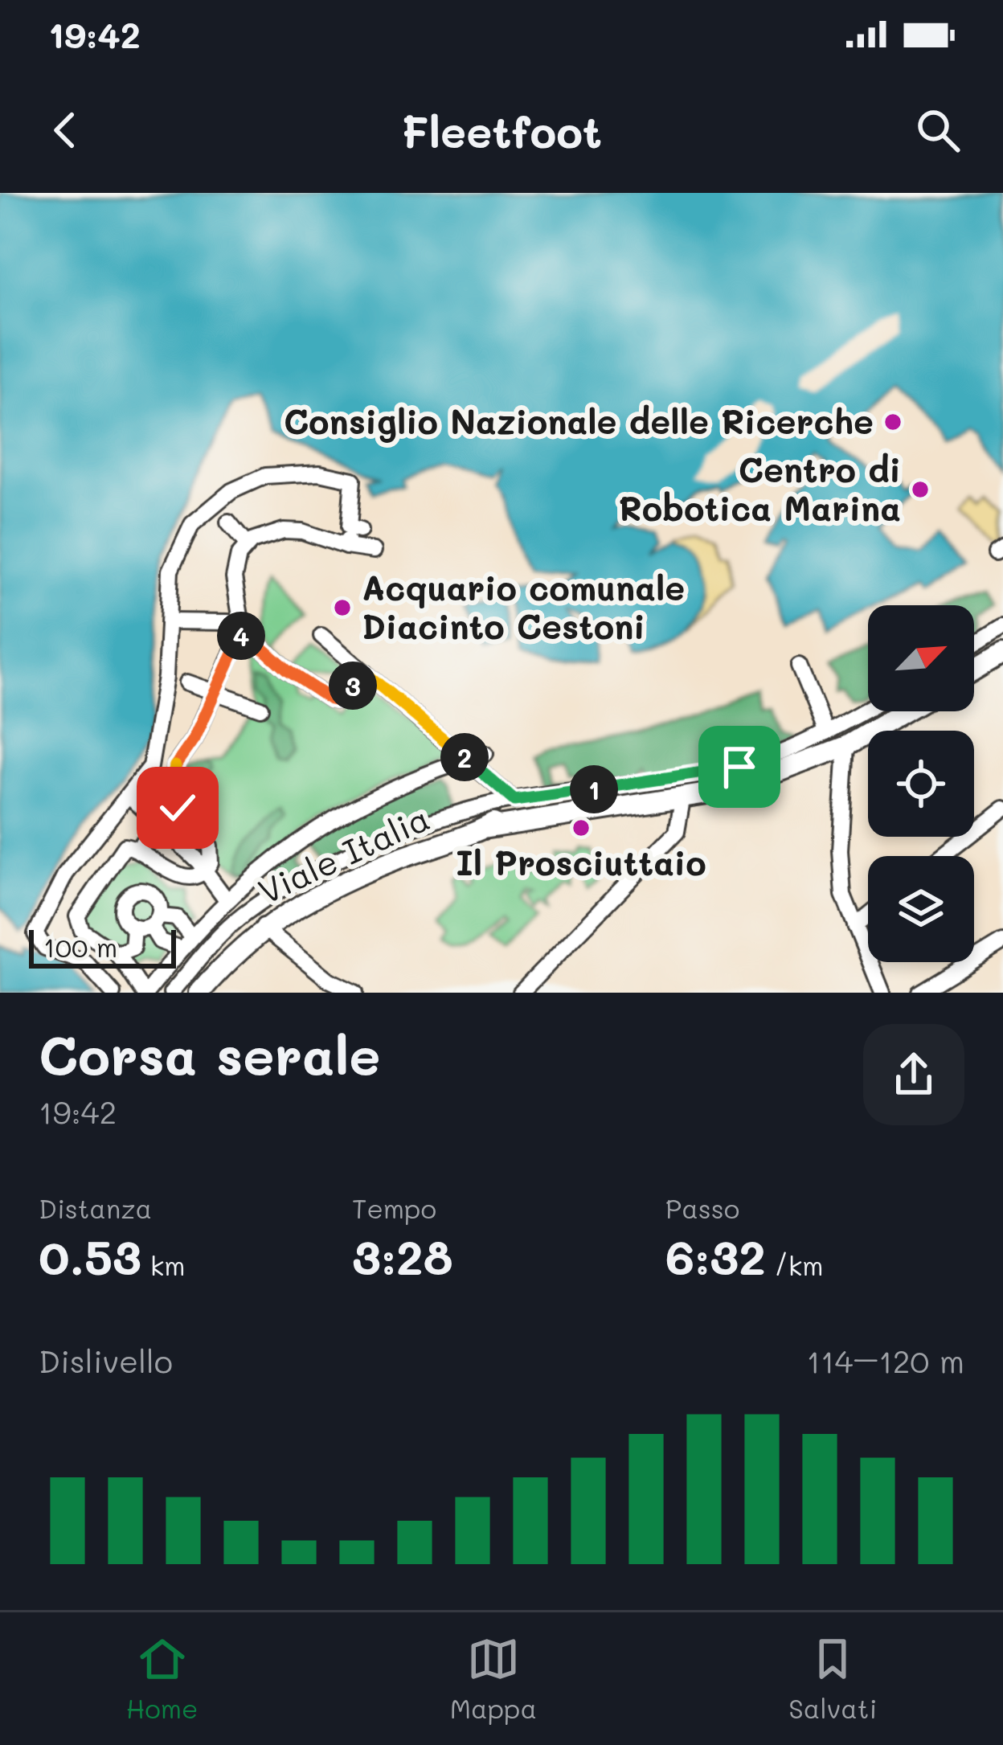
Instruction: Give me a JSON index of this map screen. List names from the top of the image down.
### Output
{
  "streets": {
    "main road": ["Viale Italia"]
  },
  "places": [
    "Consiglio Nazionale delle Ricerche",
    "Centro di Robotica Marina",
    "Acquario comunale Diacinto Cestoni",
    "Il Prosciuttaio"
  ],
  "scale_bar": "100 m",
  "north": "top right",
  "page": {
    "status": "19:42",
    "header": "Fleetfoot",
    "pins": [
      "4",
      "3",
      "2",
      "1"
    ],
    "scale": "100 m",
    "heading": ["Corsa serale", "19:42"],
    "stats": [
      ["Distanza", "0.53 km"],
      ["Tempo", "3:28"],
      ["Passo", "6:32 /km"]
    ],
    "chart": ["Dislivello", "114–120 m"],
    "tabs": ["Home", "Mappa", "Salvati"]
  }
}
